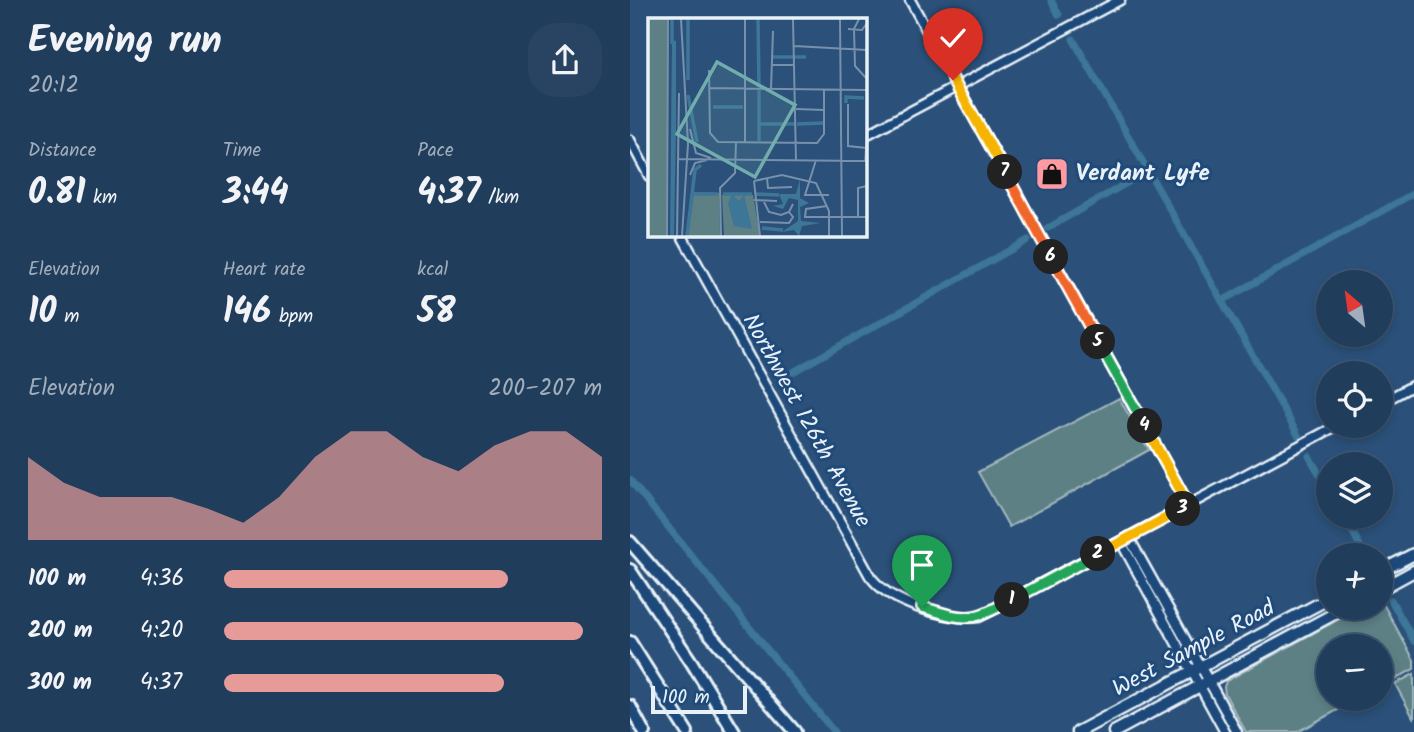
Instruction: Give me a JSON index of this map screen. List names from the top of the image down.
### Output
{
  "streets": {
    "main road": ["West Sample Road"],
    "street": ["Northwest 126th Avenue"]
  },
  "places": {
    "shop": ["Verdant Lyfe"]
  },
  "scale_bar": "100 m",
  "north": "top left",
  "page": {
    "heading": ["Evening run", "20:12"],
    "stats": [
      ["Distance", "0.81 km"],
      ["Time", "3:44"],
      ["Pace", "4:37 /km"],
      ["Elevation", "10 m"],
      ["Heart rate", "146 bpm"],
      ["kcal", "58"]
    ],
    "pins": [
      "7",
      "6",
      "5",
      "4",
      "3",
      "2",
      "1"
    ],
    "map_buttons": ["+", "−"],
    "chart": ["Elevation", "200–207 m"],
    "list": [
      {
        "name": "100 m",
        "note": "4:36"
      },
      {
        "name": "200 m",
        "note": "4:20"
      },
      {
        "name": "300 m",
        "note": "4:37"
      }
    ],
    "scale": "100 m"
  }
}
